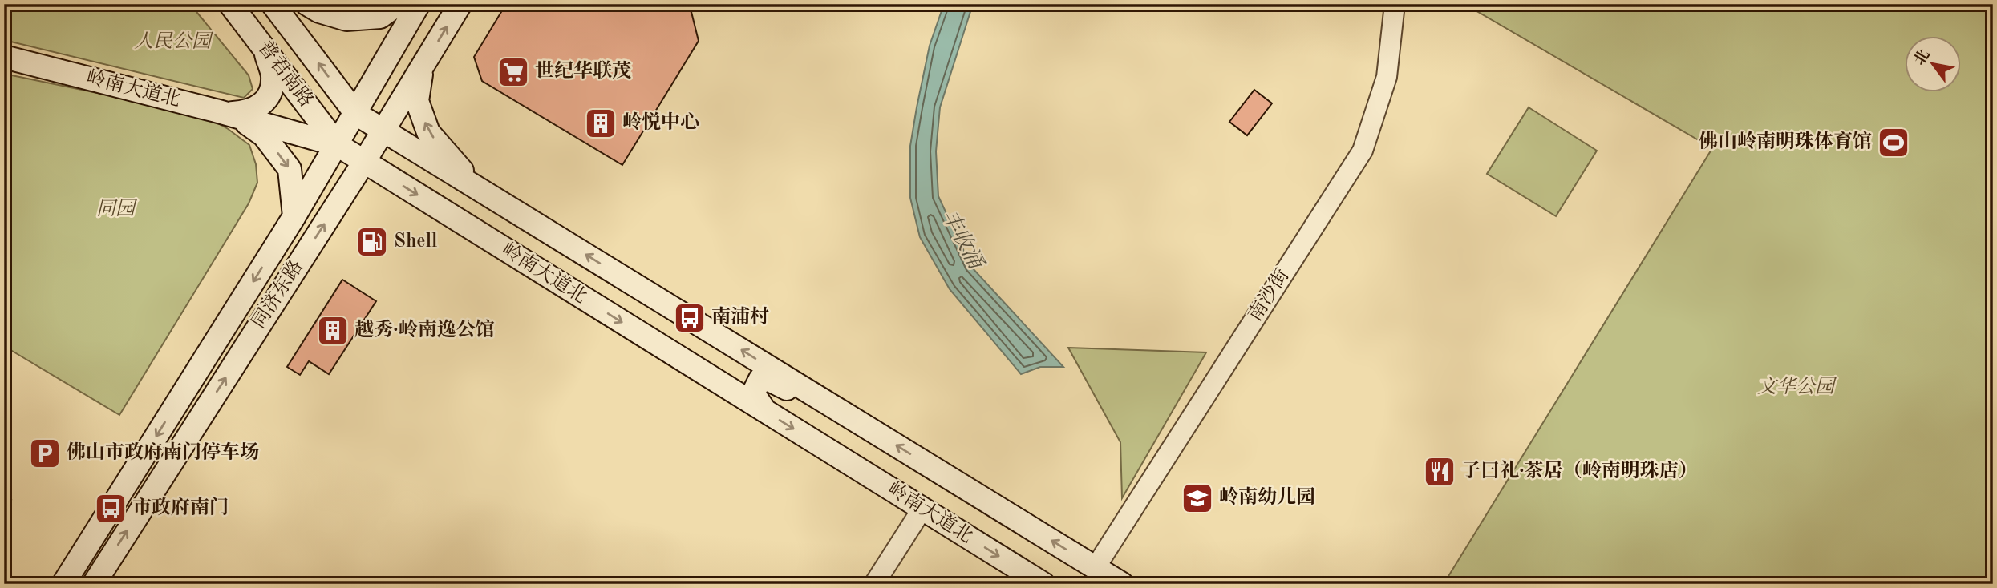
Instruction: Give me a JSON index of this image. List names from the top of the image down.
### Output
{
  "streets": {
    "main road": ["普君南路", "岭南大道北", "同济东路"],
    "street": ["南沙街"]
  },
  "crossings": [
    ["普君南路", "岭南大道北"],
    ["普君南路", "同济东路"],
    ["岭南大道北", "同济东路"],
    ["岭南大道北", "南沙街"]
  ],
  "water": ["丰收涌"],
  "parks": ["人民公园", "同园", "文华公园"],
  "places": {
    "supermarket": ["世纪华联茂"],
    "building": ["岭悦中心", "越秀·岭南逸公馆"],
    "sports": ["佛山岭南明珠体育馆"],
    "fuel station": ["Shell"],
    "bus stop": ["南浦村", "市政府南门"],
    "parking": ["佛山市政府南门停车场"],
    "restaurant": ["子曰礼·茶居（岭南明珠店）"],
    "school or university": ["岭南幼儿园"]
  },
  "north": "top left"
}
